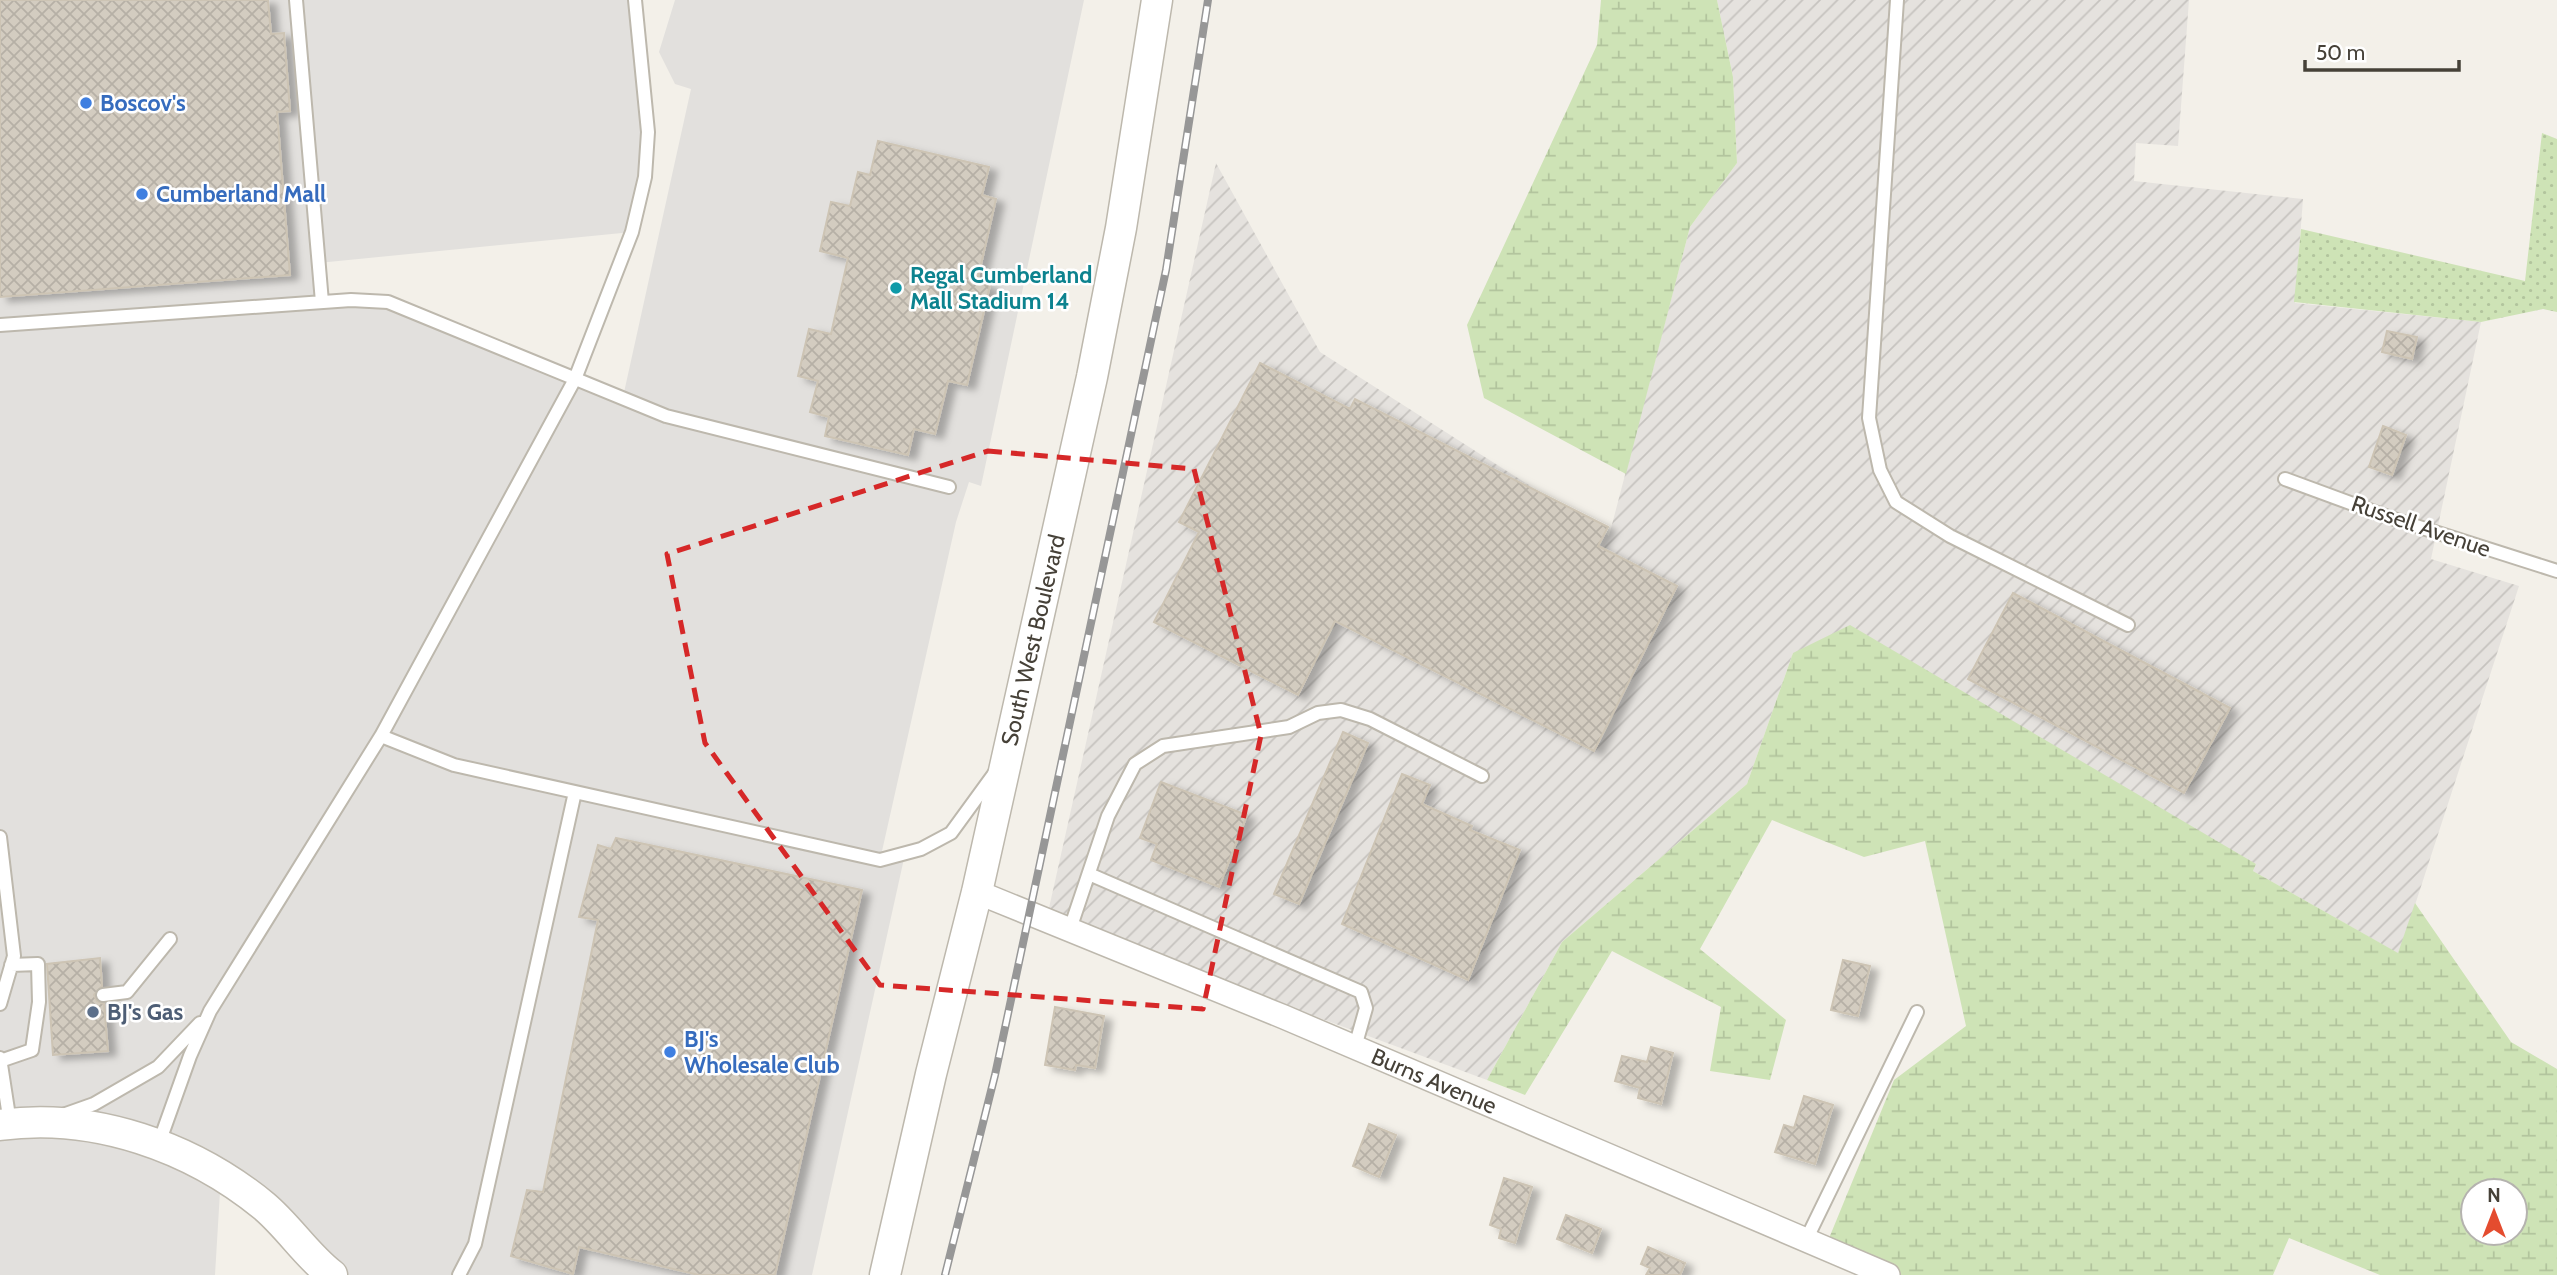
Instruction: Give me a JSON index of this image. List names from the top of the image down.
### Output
{
  "streets": {
    "street": ["South West Boulevard", "Burns Avenue"],
    "lane": ["Russell Avenue"]
  },
  "crossings": [
    ["South West Boulevard", "Burns Avenue"]
  ],
  "places": [
    "Boscov's",
    "Cumberland Mall",
    "Regal Cumberland Mall Stadium 14",
    "BJ's Gas",
    "BJ's Wholesale Club"
  ],
  "scale_bar": "50 m",
  "north": "top"
}
